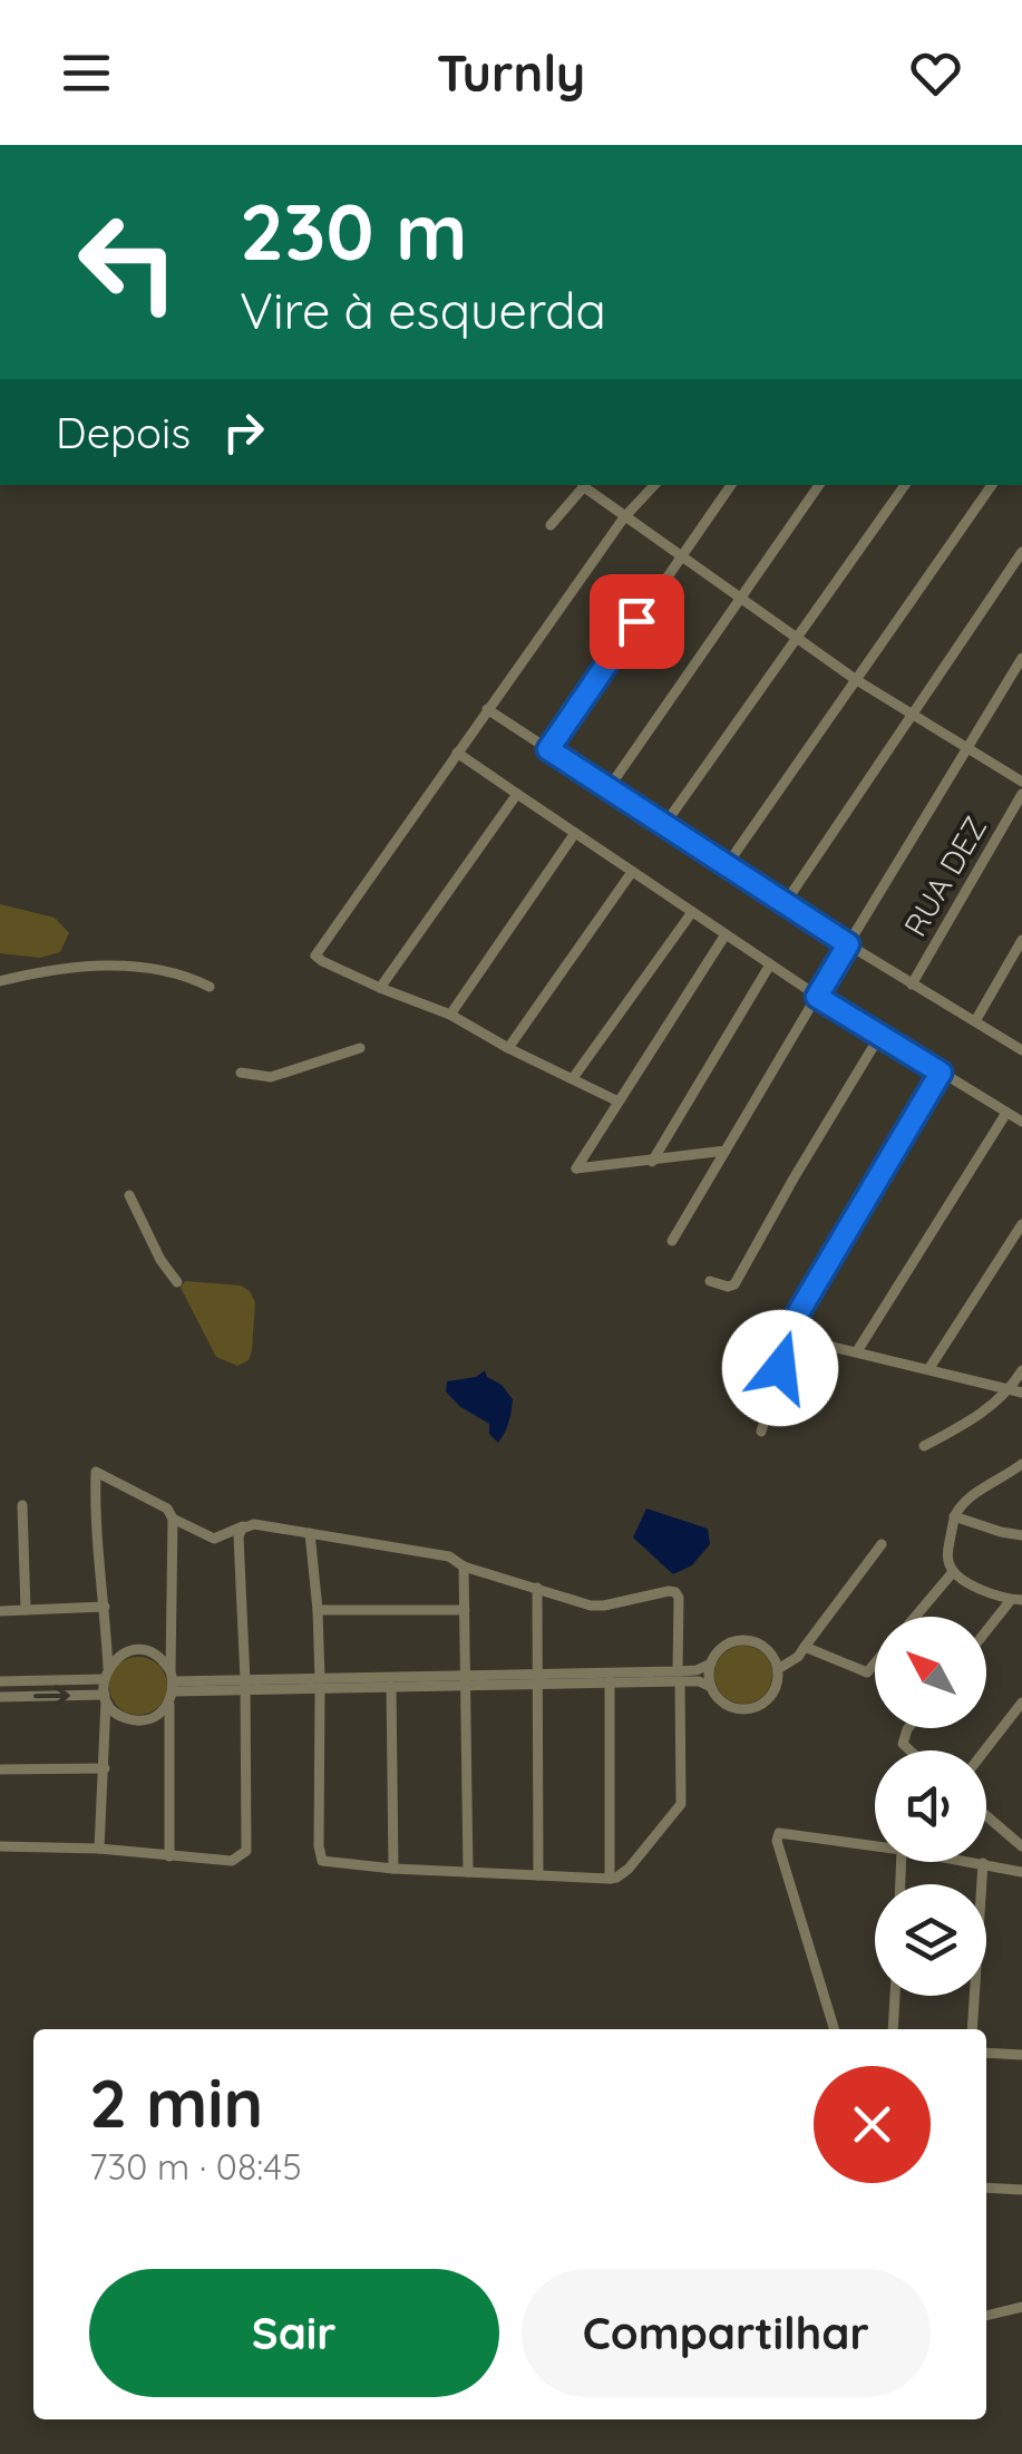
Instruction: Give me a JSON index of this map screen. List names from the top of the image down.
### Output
{
  "streets": {
    "street": ["RUA DEZ"]
  },
  "north": "top left",
  "page": {
    "header": "Turnly",
    "turn": ["230 m", "Vire à esquerda"],
    "then": "Depois",
    "heading": ["2 min", "730 m · 08:45"],
    "buttons": ["Sair", "Compartilhar"]
  }
}
